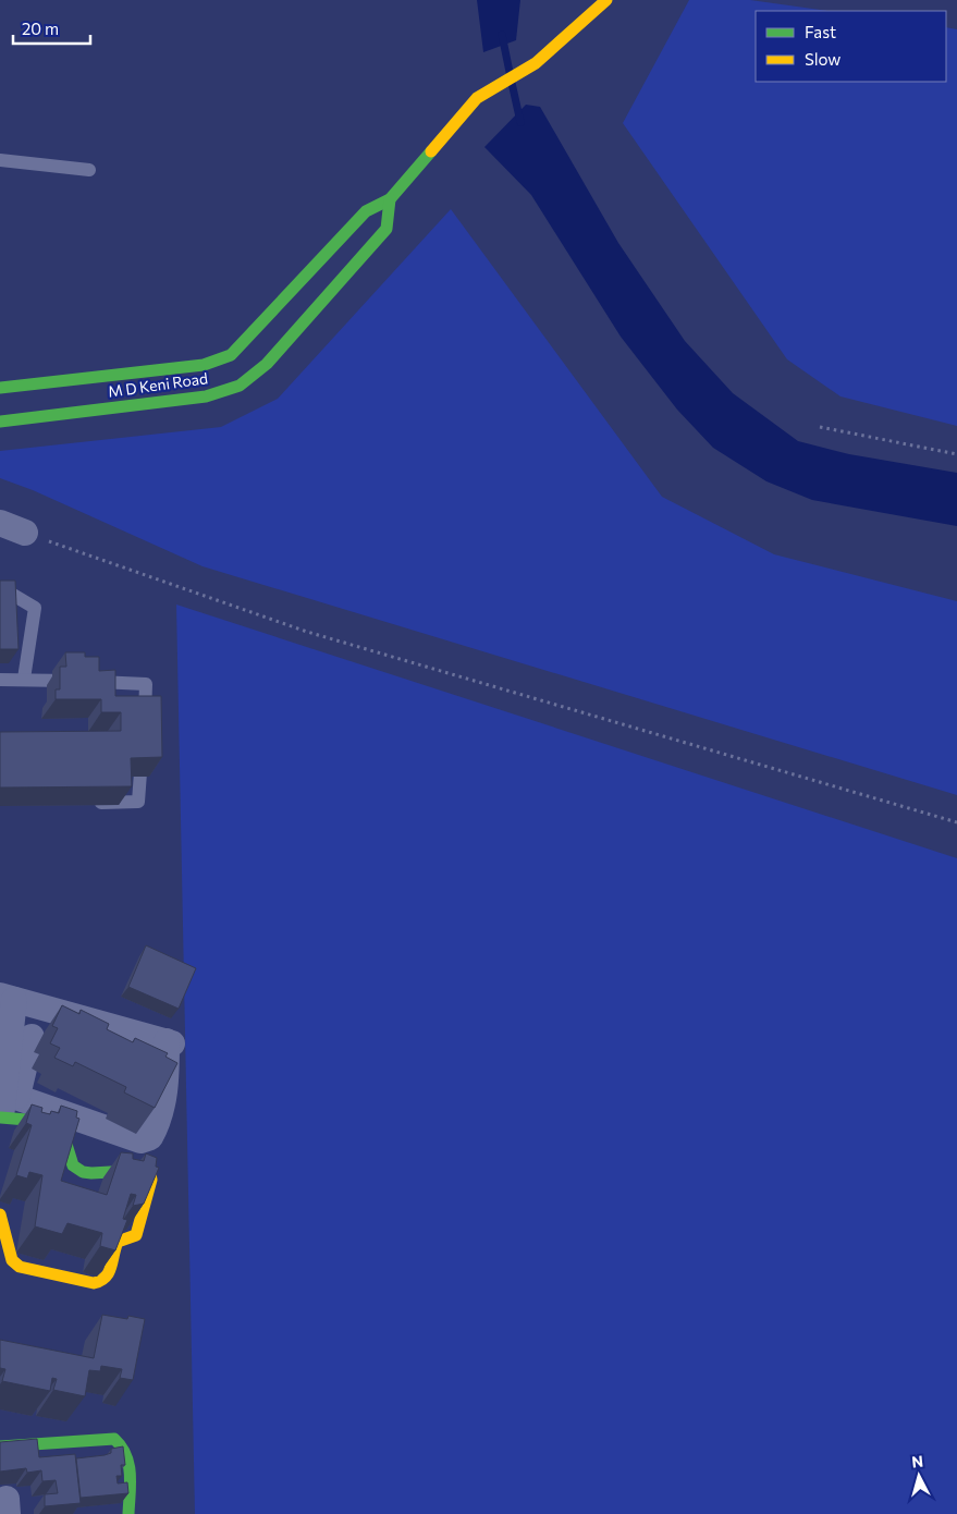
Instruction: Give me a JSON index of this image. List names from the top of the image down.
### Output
{
  "streets": {
    "street": ["M D Keni Road"]
  },
  "legend": ["Fast", "Slow"],
  "scale_bar": "20 m",
  "north": "top"
}
